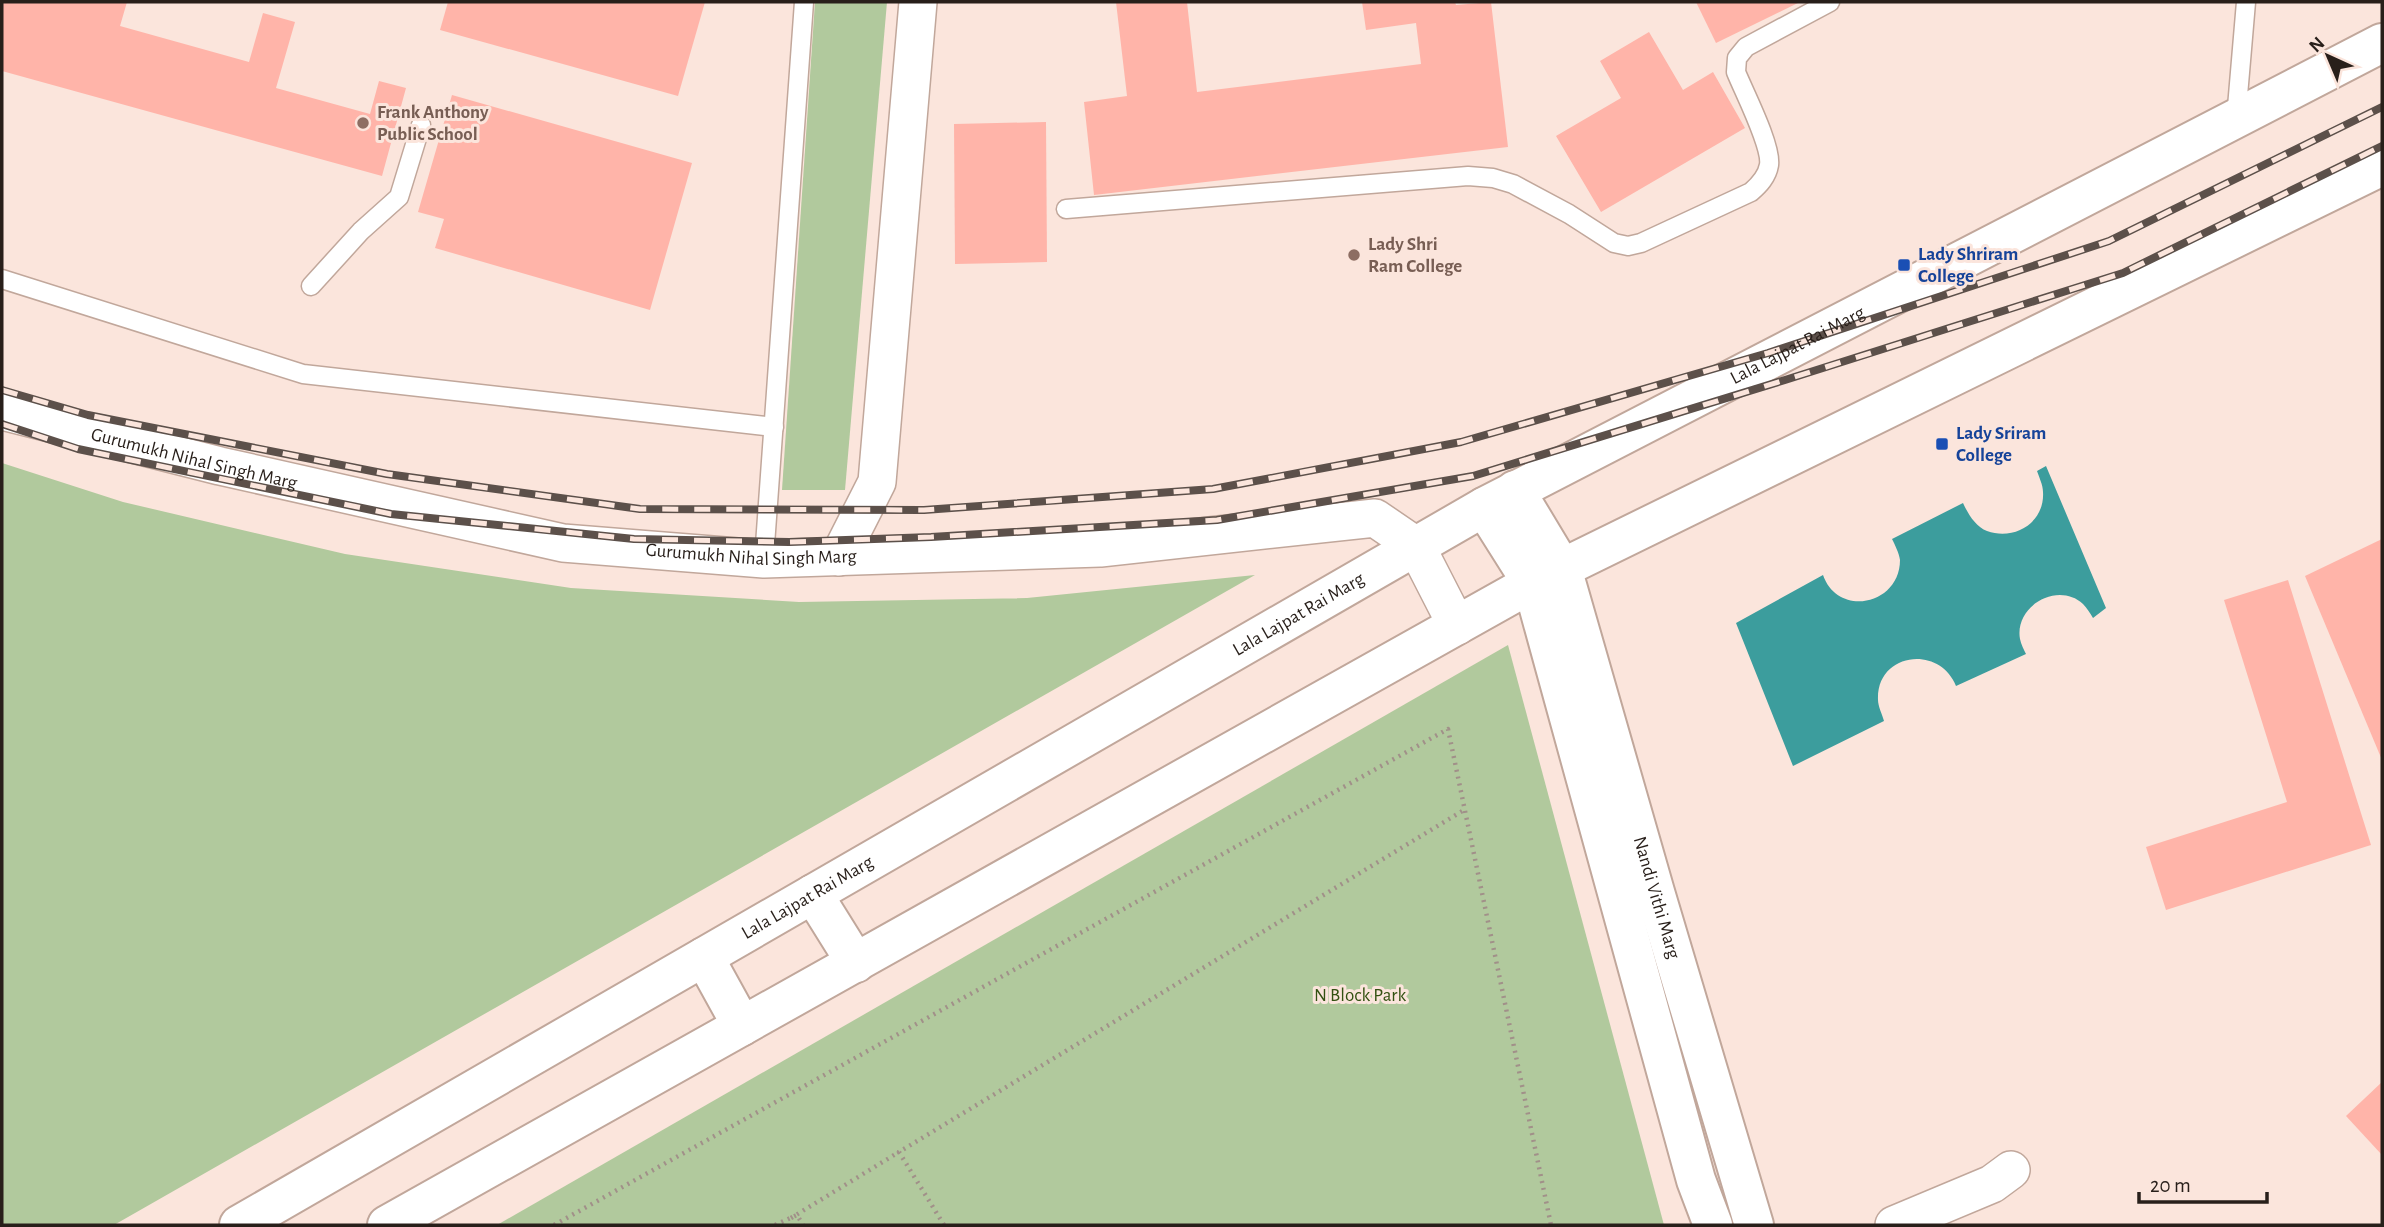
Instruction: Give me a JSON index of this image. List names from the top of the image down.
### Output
{
  "streets": {
    "main road": ["Lala Lajpat Rai Marg", "Nandi Vithi Marg"],
    "street": ["Gurumukh Nihal Singh Marg"]
  },
  "crossings": [
    ["Lala Lajpat Rai Marg", "Gurumukh Nihal Singh Marg"]
  ],
  "parks": ["N Block Park"],
  "places": {
    "other": ["Frank Anthony Public School", "Lady Shri Ram College"],
    "transit": ["Lady Shriram College", "Lady Sriram College"]
  },
  "scale_bar": "20 m",
  "north": "top left"
}
